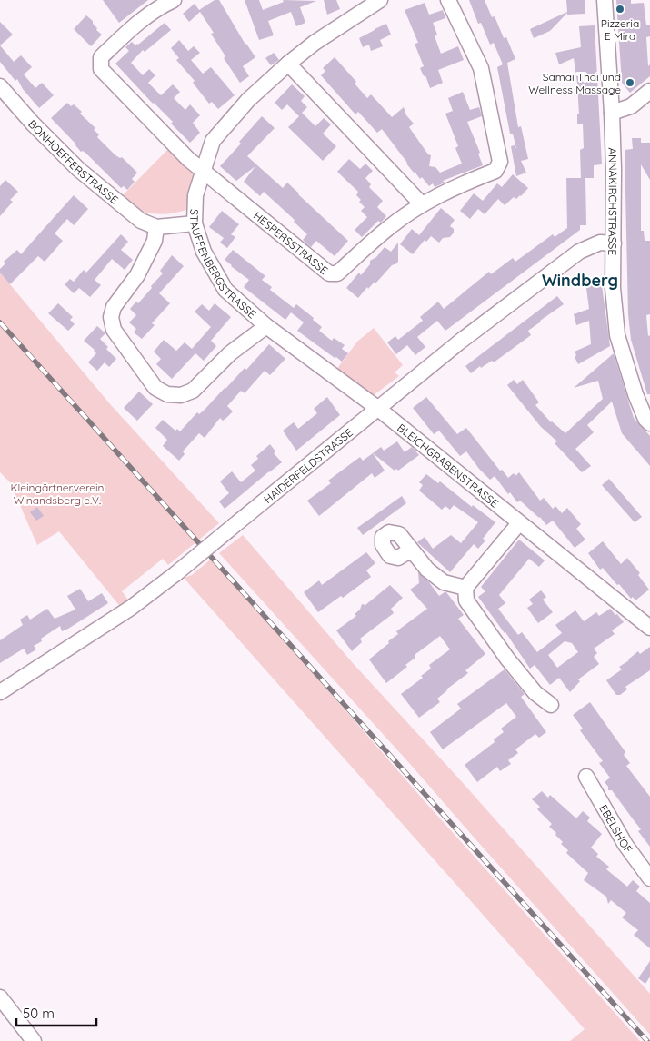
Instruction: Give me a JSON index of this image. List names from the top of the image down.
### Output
{
  "streets": {
    "street": [
      "BONHOEFFERSTRASSE",
      "ANNAKIRCHSTRASSE",
      "HESPERSSTRASSE",
      "STAUFFENBERGSTRASSE",
      "HAIDERFELDSTRASSE",
      "BLEICHGRABENSTRASSE",
      "EBELSHOF"
    ]
  },
  "crossings": [
    ["ANNAKIRCHSTRASSE", "HAIDERFELDSTRASSE"],
    ["HESPERSSTRASSE", "STAUFFENBERGSTRASSE"],
    ["STAUFFENBERGSTRASSE", "HAIDERFELDSTRASSE"],
    ["STAUFFENBERGSTRASSE", "BLEICHGRABENSTRASSE"],
    ["HAIDERFELDSTRASSE", "BLEICHGRABENSTRASSE"]
  ],
  "districts": ["Windberg"],
  "parks": ["Kleingärtnerverein Winandsberg e.V."],
  "places": ["Pizzeria E Mira", "Samai Thai und Wellness Massage"],
  "scale_bar": "50 m"
}
